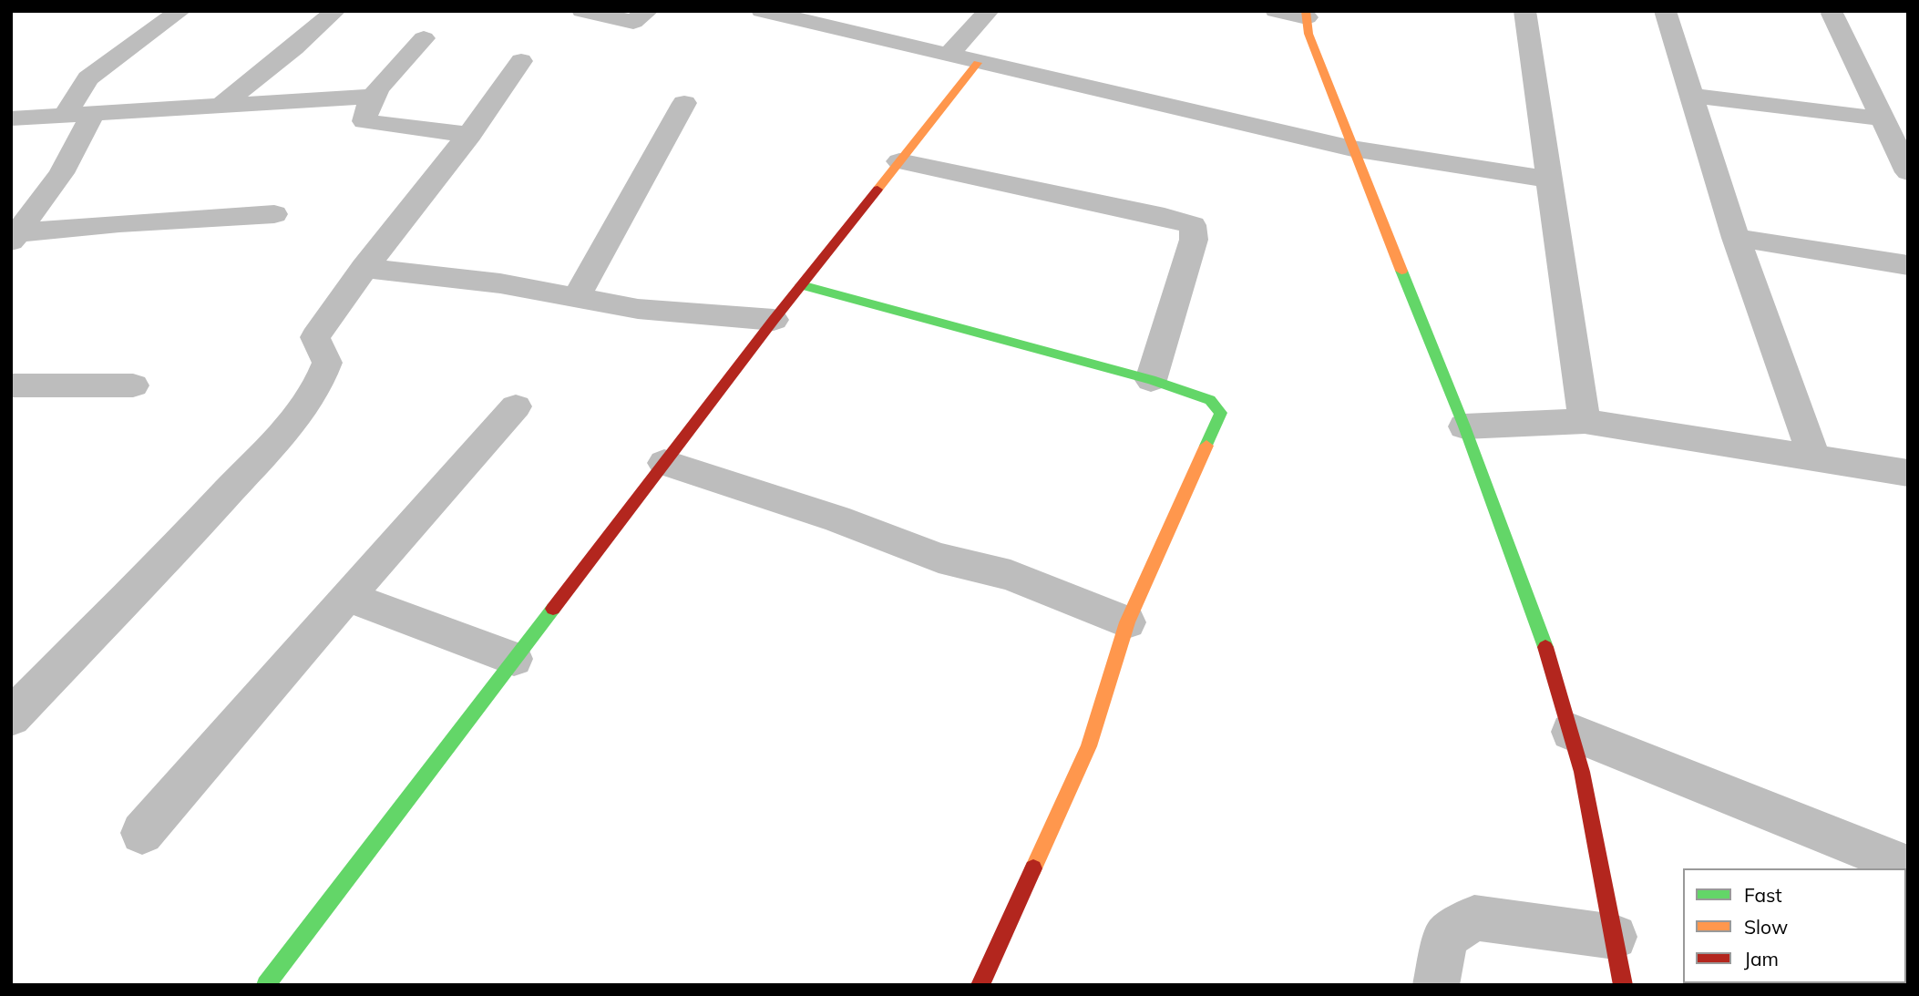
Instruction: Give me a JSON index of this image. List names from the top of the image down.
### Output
{
  "legend": ["Fast", "Slow", "Jam"]
}
